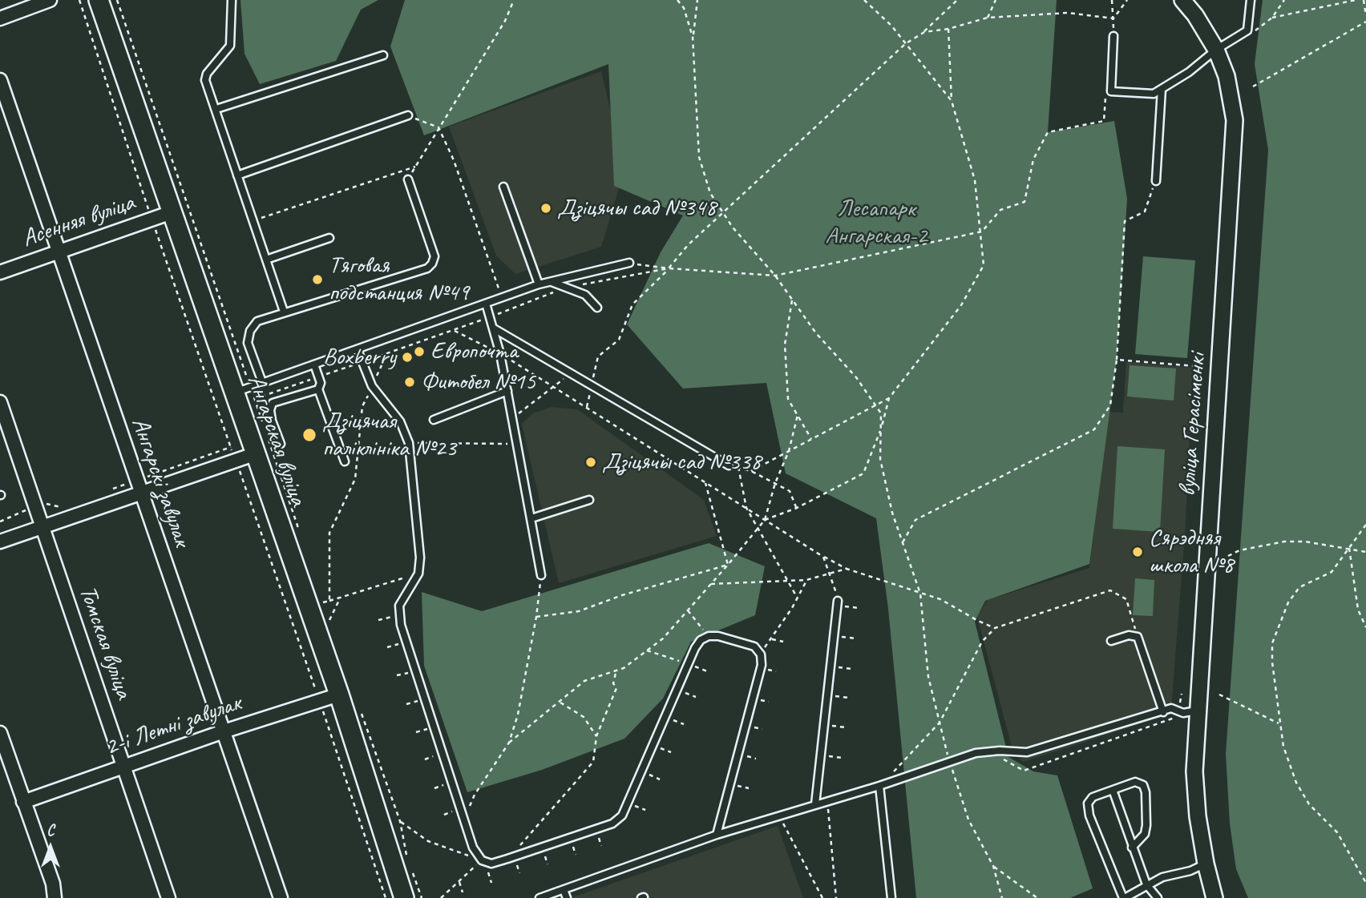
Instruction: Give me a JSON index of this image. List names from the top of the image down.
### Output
{
  "streets": {
    "main road": ["Ангарская вуліца"],
    "street": [
      "Асенняя вуліца",
      "вуліца Герасіменкі",
      "Ангарскі завулак",
      "Томская вуліца",
      "2-і Летні завулак"
    ]
  },
  "crossings": [
    ["Асенняя вуліца", "Ангарская вуліца"],
    ["Асенняя вуліца", "Ангарскі завулак"],
    ["Ангарская вуліца", "2-і Летні завулак"],
    ["Ангарскі завулак", "2-і Летні завулак"],
    ["Томская вуліца", "2-і Летні завулак"]
  ],
  "parks": ["Лесапарк Ангарская-2"],
  "places": [
    "Дзіцячы сад №348",
    "Тяговая подстанция №49",
    "Европочта",
    "Boxberry",
    "Фитобел №15",
    "Дзіцячая паліклініка №23",
    "Дзіцячы сад №338",
    "Сярэдняя школа №8"
  ],
  "north": "top"
}
